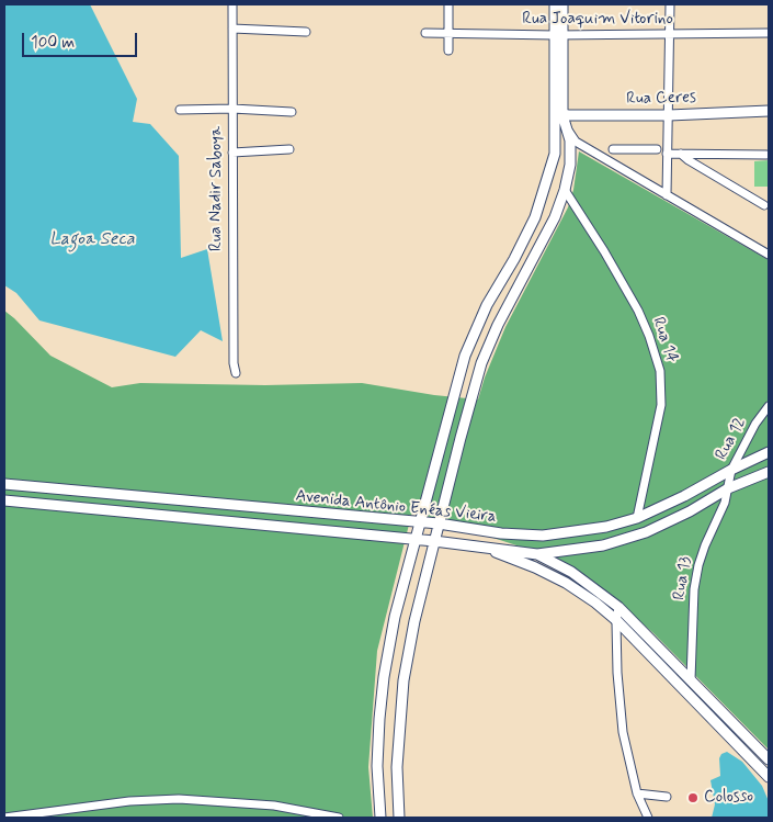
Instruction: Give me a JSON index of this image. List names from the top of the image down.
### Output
{
  "streets": {
    "street": [
      "Rua Joaquim Vitorino",
      "Rua Ceres",
      "Rua Nadir Saboya",
      "Rua 14",
      "Rua 12",
      "Avenida Antônio Enéas Vieira",
      "Rua 13"
    ]
  },
  "crossings": [
    ["Rua 14", "Avenida Antônio Enéas Vieira"],
    ["Rua 12", "Avenida Antônio Enéas Vieira"],
    ["Rua 12", "Rua 13"],
    ["Avenida Antônio Enéas Vieira", "Rua 13"]
  ],
  "water": ["Lagoa Seca"],
  "places": ["Colosso"],
  "scale_bar": "100 m"
}
